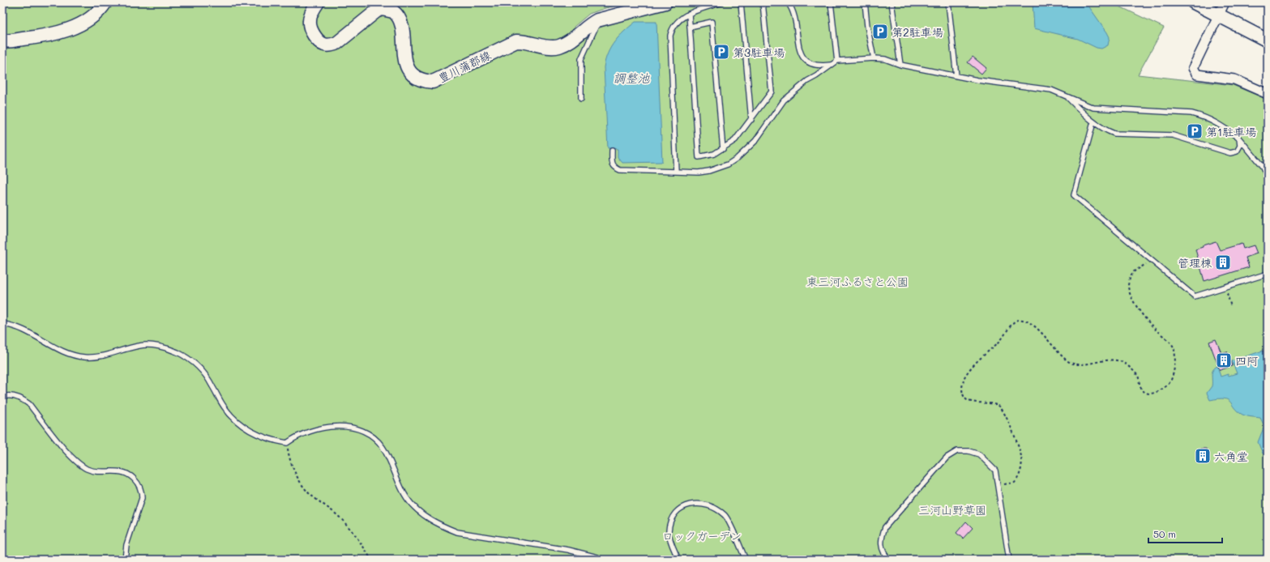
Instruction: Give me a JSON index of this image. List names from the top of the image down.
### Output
{
  "streets": {
    "main road": ["豊川蒲郡線"]
  },
  "water": ["調整池"],
  "parks": ["東三河ふるさと公園", "三河山野草園", "ロックガーデン"],
  "places": {
    "parking": ["第2駐車場", "第3駐車場", "第1駐車場"],
    "building": ["管理棟", "四阿", "六角堂"]
  },
  "scale_bar": "50 m"
}
